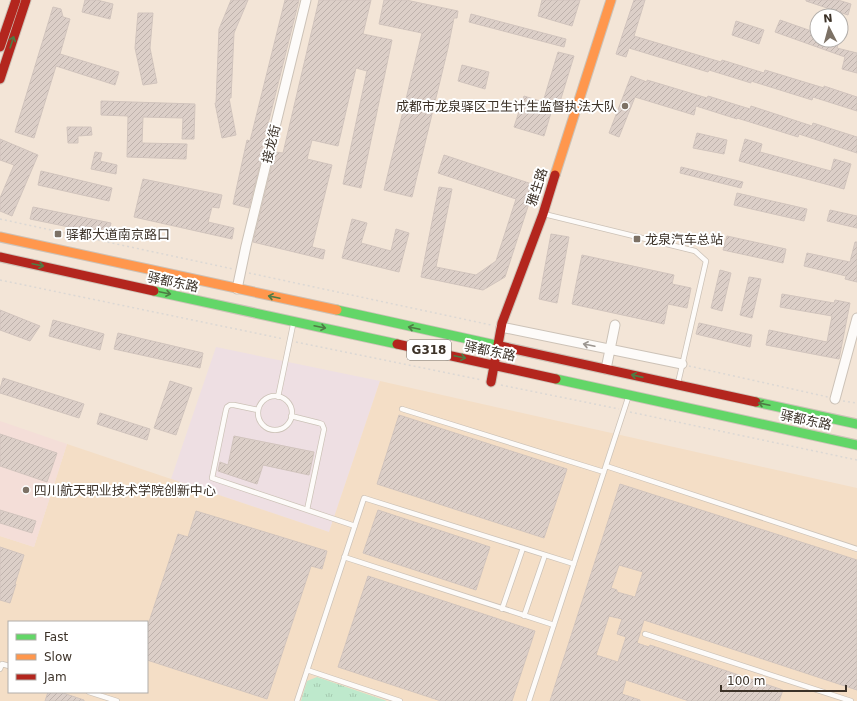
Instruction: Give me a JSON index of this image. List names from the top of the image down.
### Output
{
  "streets": {
    "main road": ["雅生路", "驿都东路", "G318"],
    "street": ["接龙街"]
  },
  "crossings": [
    ["接龙街", "驿都东路"],
    ["雅生路", "驿都东路"]
  ],
  "places": {
    "other": ["成都市龙泉驿区卫生计生监督执法大队", "四川航天职业技术学院创新中心"],
    "transit": ["驿都大道南京路口", "龙泉汽车总站"]
  },
  "legend": ["Fast", "Slow", "Jam"],
  "scale_bar": "100 m",
  "north": "top"
}
